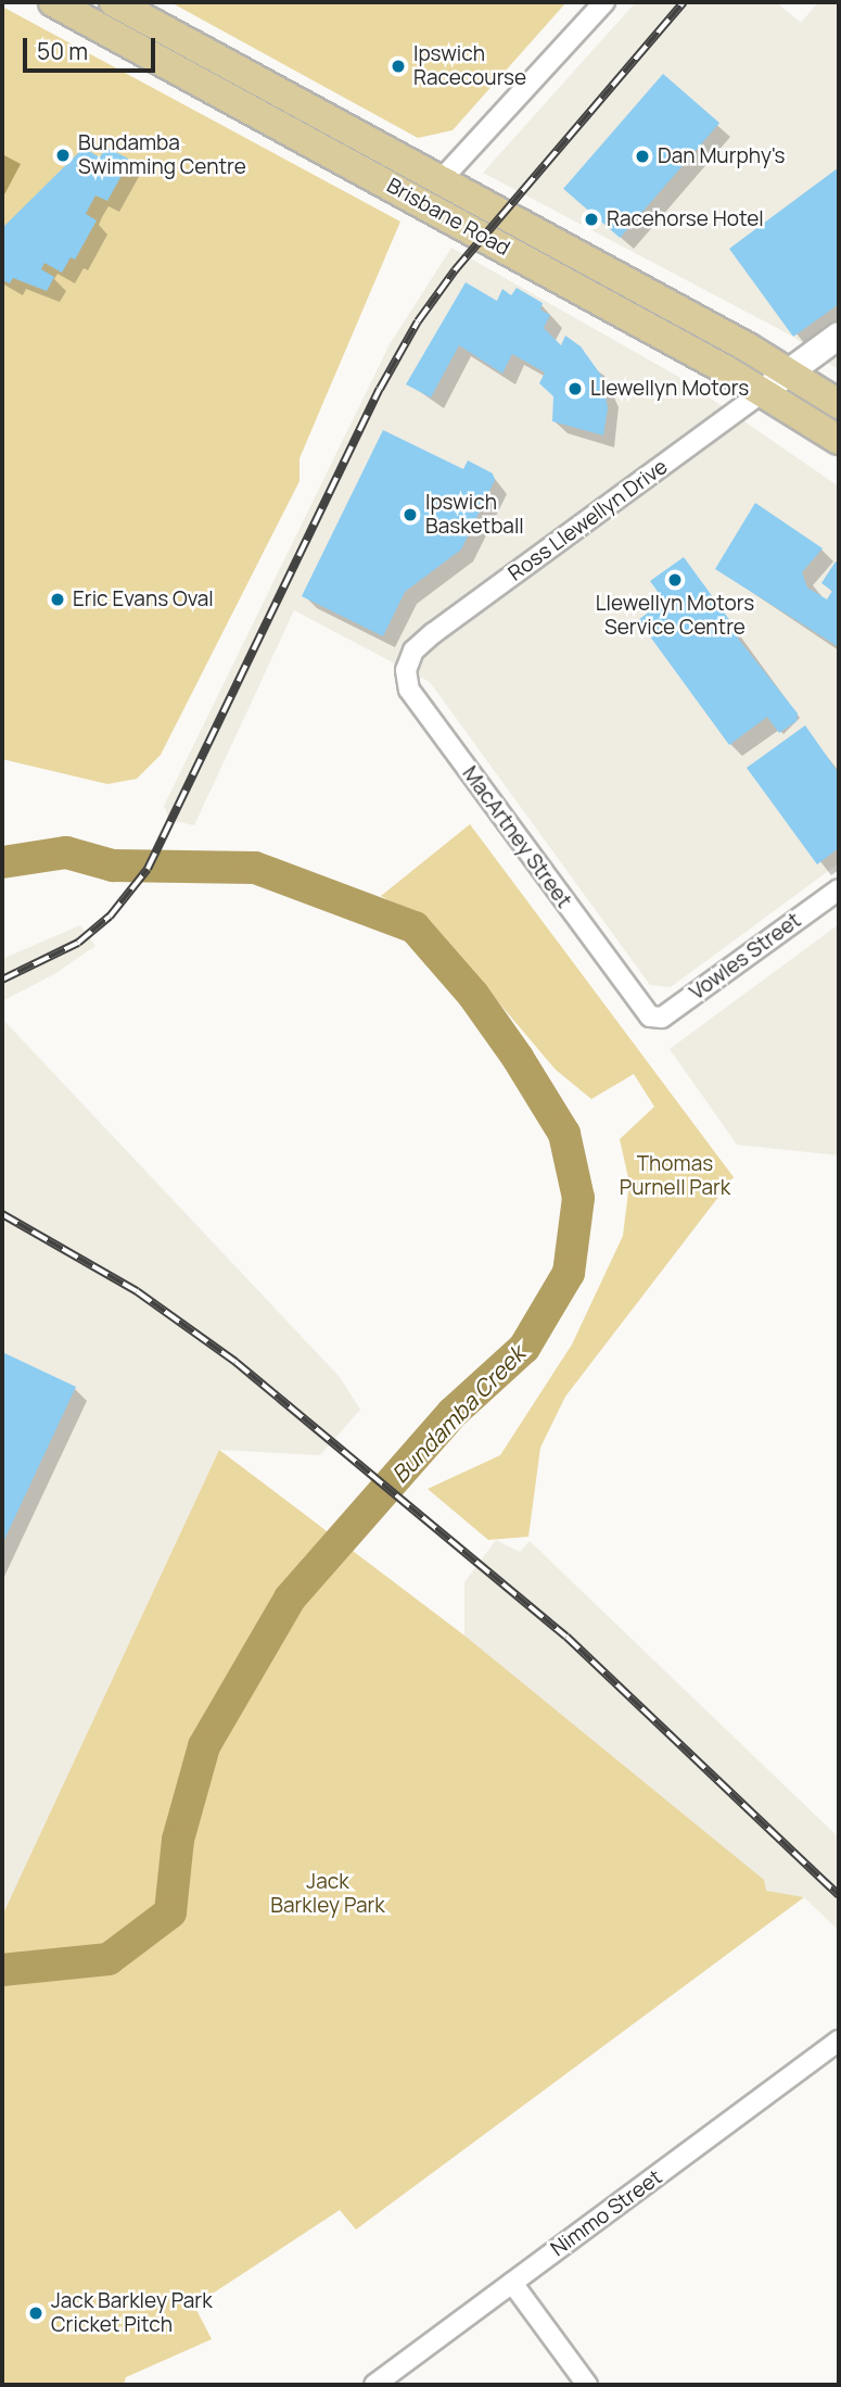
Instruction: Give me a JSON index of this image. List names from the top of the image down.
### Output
{
  "streets": {
    "main road": ["Brisbane Road"],
    "street": [
      "Ross Llewellyn Drive",
      "MacArtney Street",
      "Vowles Street",
      "Nimmo Street"
    ]
  },
  "crossings": [
    ["Brisbane Road", "Ross Llewellyn Drive"],
    ["Ross Llewellyn Drive", "MacArtney Street"],
    ["MacArtney Street", "Vowles Street"]
  ],
  "water": ["Bundamba Creek"],
  "parks": ["Thomas Purnell Park", "Jack Barkley Park"],
  "places": [
    "Ipswich Racecourse",
    "Bundamba Swimming Centre",
    "Dan Murphy's",
    "Racehorse Hotel",
    "Llewellyn Motors",
    "Ipswich Basketball",
    "Llewellyn Motors Service Centre",
    "Eric Evans Oval",
    "Jack Barkley Park Cricket Pitch"
  ],
  "scale_bar": "50 m"
}
